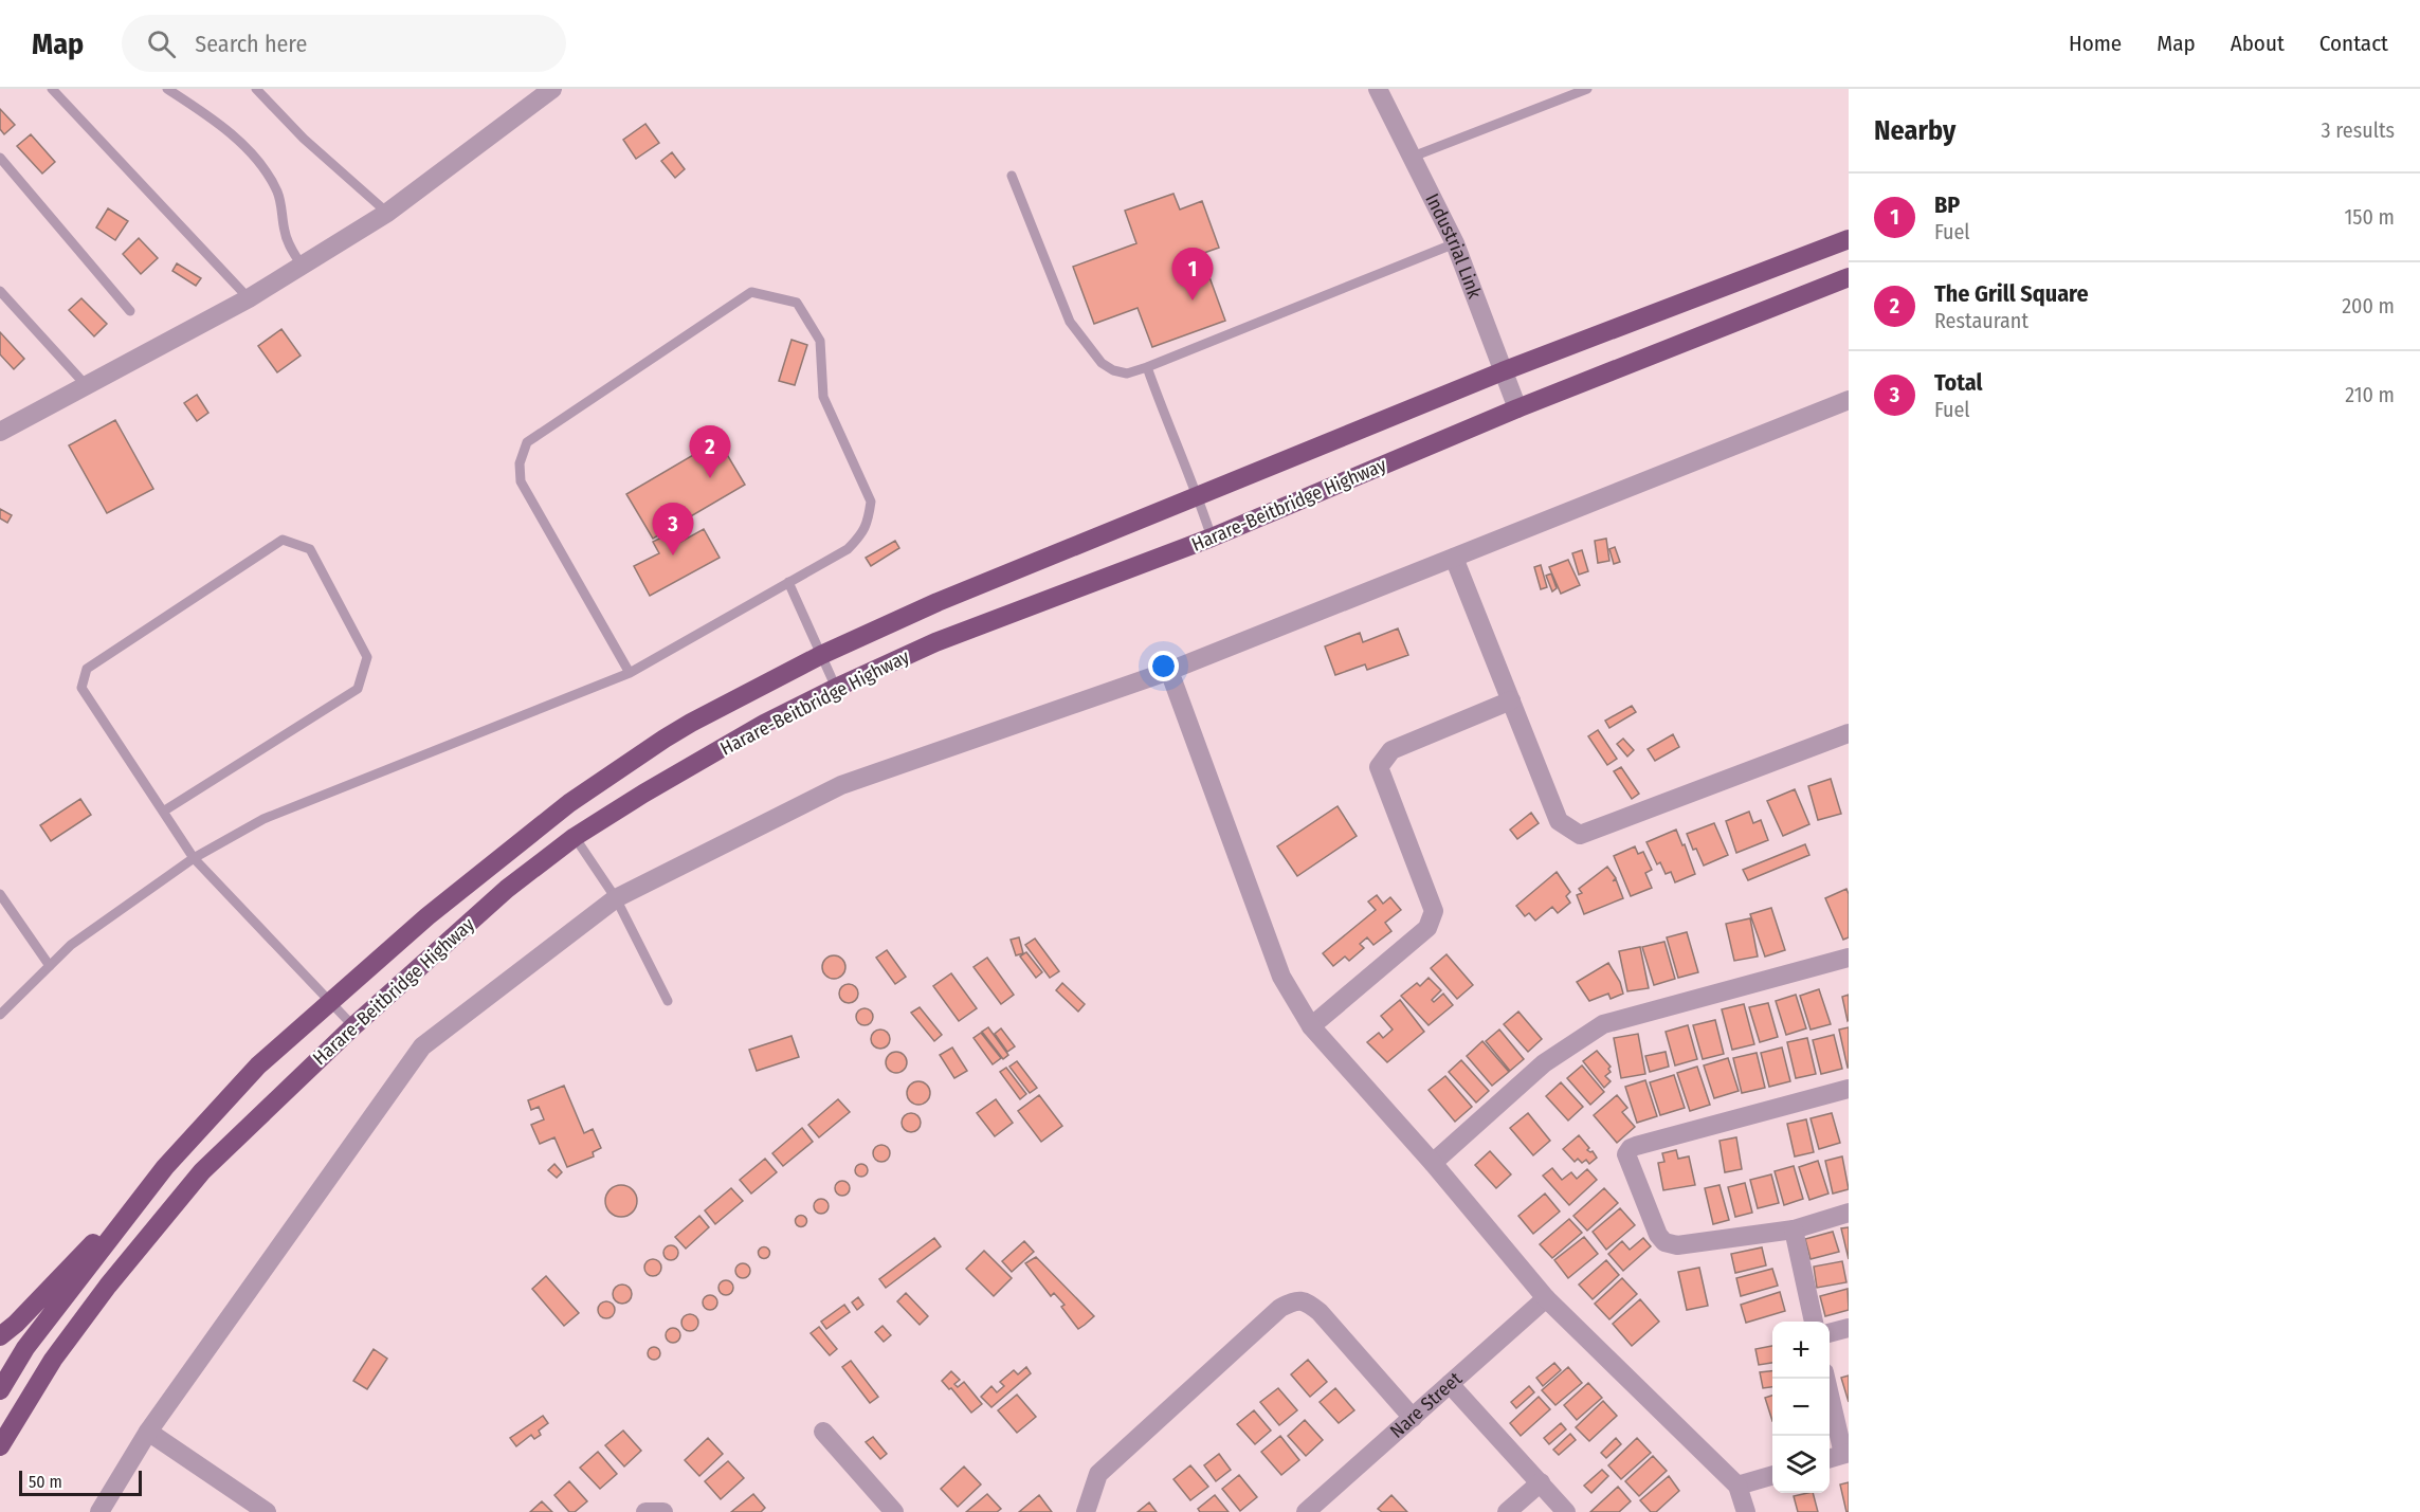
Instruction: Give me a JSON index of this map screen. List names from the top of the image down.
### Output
{
  "streets": {
    "highway": ["Harare-Beitbridge Highway"],
    "street": ["Industrial Link", "Nare Street"]
  },
  "crossings": [
    ["Industrial Link", "Harare-Beitbridge Highway"]
  ],
  "scale_bar": "50 m",
  "page": {
    "header": "Map",
    "search": "Search here",
    "nav": [
      "Home",
      "Map",
      "About",
      "Contact"
    ],
    "heading": ["Nearby", "3 results"],
    "list": [
      {
        "mark": "1",
        "name": "BP",
        "note": "Fuel",
        "value": "150 m"
      },
      {
        "mark": "2",
        "name": "The Grill Square",
        "note": "Restaurant",
        "value": "200 m"
      },
      {
        "mark": "3",
        "name": "Total",
        "note": "Fuel",
        "value": "210 m"
      }
    ],
    "pins": ["1", "2", "3"],
    "map_buttons": ["+", "−"],
    "scale": "50 m"
  }
}
